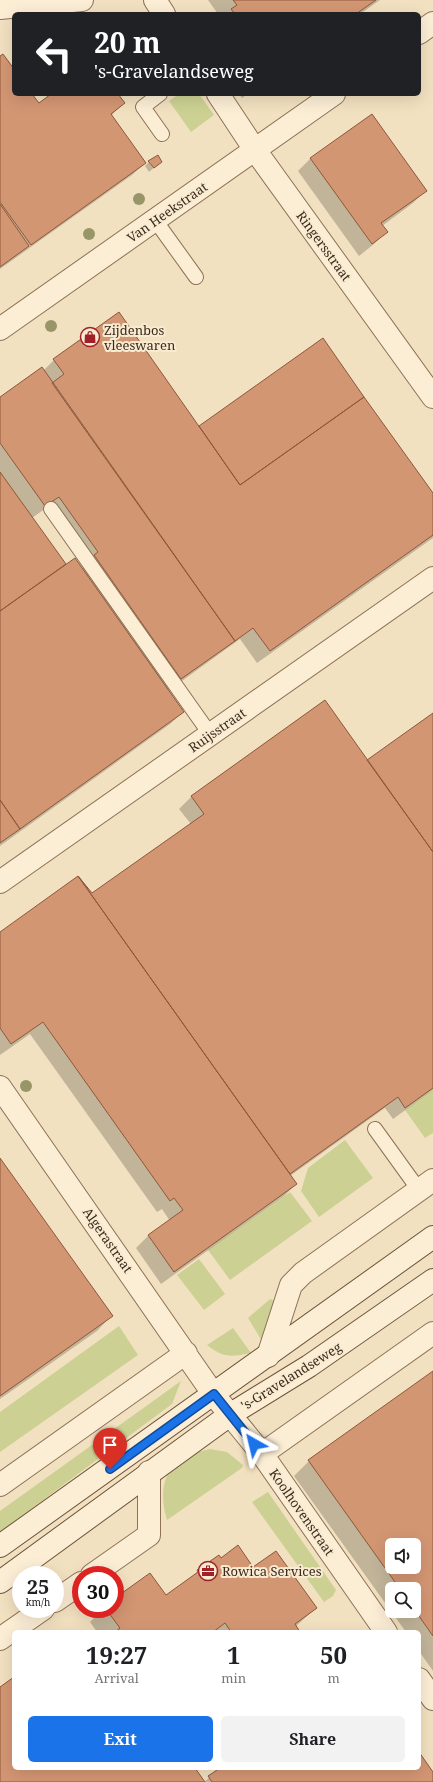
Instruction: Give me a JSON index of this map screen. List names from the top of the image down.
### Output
{
  "streets": {
    "street": [
      "Van Heekstraat",
      "Ringersstraat",
      "Ruijsstraat",
      "Algerastraat",
      "'s-Gravelandseweg",
      "Koolhovenstraat"
    ]
  },
  "crossings": [
    ["Van Heekstraat", "Ringersstraat"],
    ["Algerastraat", "'s-Gravelandseweg"],
    ["Algerastraat", "Koolhovenstraat"],
    ["'s-Gravelandseweg", "Koolhovenstraat"]
  ],
  "places": {
    "shop": ["Zijdenbos vleeswaren"],
    "office": ["Rowica Services"]
  },
  "page": {
    "turn": ["20 m", "'s-Gravelandseweg"],
    "speed": "25 km/h",
    "limit": "30",
    "eta": [
      "19:27",
      "Arrival",
      "1",
      "min",
      "50",
      "m"
    ],
    "buttons": ["Exit", "Share"]
  }
}
